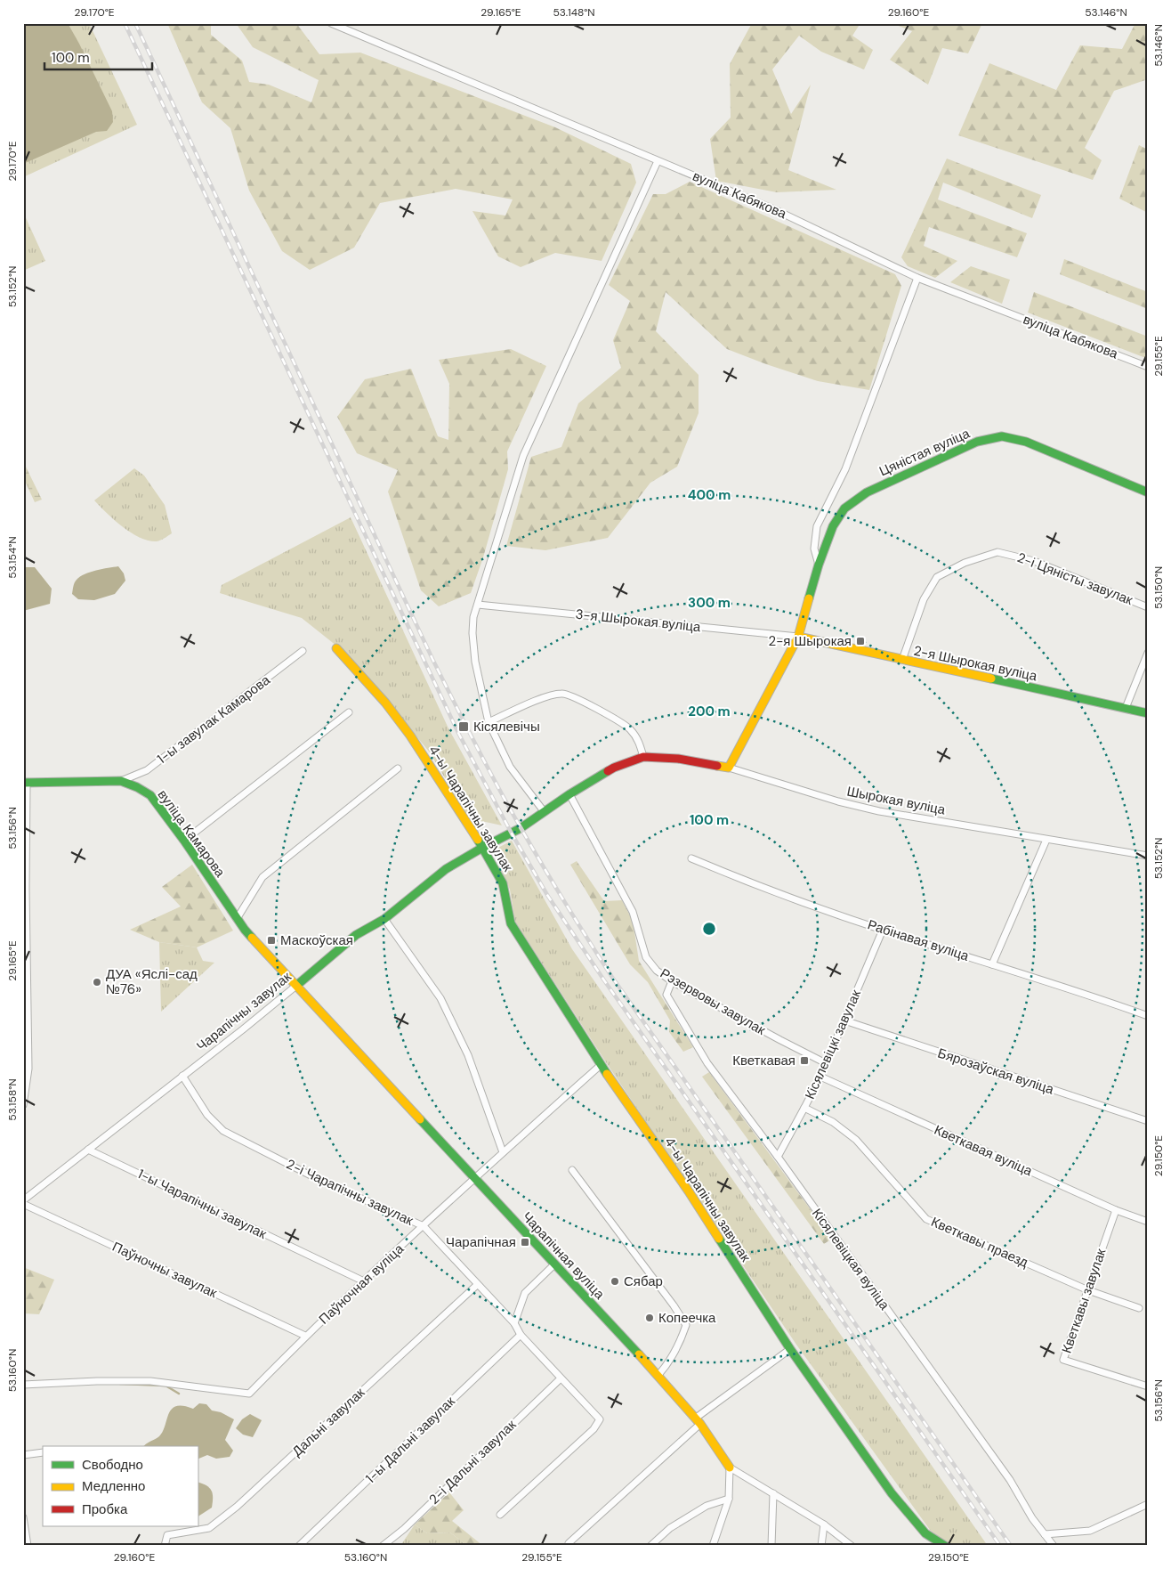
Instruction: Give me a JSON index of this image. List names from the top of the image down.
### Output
{
  "streets": {
    "street": [
      "вуліца Кабякова",
      "Цяністая вуліца",
      "2-і Цяністы завулак",
      "3-я Шырокая вуліца",
      "2-я Шырокая вуліца",
      "1-ы завулак Камарова",
      "Шырокая вуліца",
      "4-ы Чарапічны завулак",
      "вуліца Камарова",
      "Рабінавая вуліца",
      "Рэзервовы завулак",
      "Чарапічны завулак",
      "Кісялевіцкі завулак",
      "Бярозаўская вуліца",
      "Кветкавая вуліца",
      "2-і Чарапічны завулак",
      "1-ы Чарапічны завулак",
      "Кветкавы праезд",
      "Чарапічная вуліца",
      "Кісялевіцкая вуліца",
      "Паўночны завулак",
      "Паўночная вуліца",
      "Кветкавы завулак",
      "Дальні завулак",
      "1-ы Дальні завулак",
      "2-і Дальні завулак"
    ]
  },
  "crossings": [
    ["Цяністая вуліца", "3-я Шырокая вуліца"],
    ["Цяністая вуліца", "2-я Шырокая вуліца"],
    ["Цяністая вуліца", "Шырокая вуліца"],
    ["2-і Цяністы завулак", "2-я Шырокая вуліца"],
    ["3-я Шырокая вуліца", "2-я Шырокая вуліца"],
    ["1-ы завулак Камарова", "вуліца Камарова"],
    ["Шырокая вуліца", "4-ы Чарапічны завулак"],
    ["Шырокая вуліца", "Рэзервовы завулак"],
    ["Шырокая вуліца", "Чарапічны завулак"],
    ["4-ы Чарапічны завулак", "Чарапічны завулак"],
    ["вуліца Камарова", "Чарапічны завулак"],
    ["вуліца Камарова", "Чарапічная вуліца"],
    ["Рабінавая вуліца", "Кісялевіцкі завулак"],
    ["Рэзервовы завулак", "Кісялевіцкі завулак"],
    ["Рэзервовы завулак", "Кісялевіцкая вуліца"],
    ["Чарапічны завулак", "2-і Чарапічны завулак"],
    ["Чарапічны завулак", "1-ы Чарапічны завулак"],
    ["Чарапічны завулак", "Чарапічная вуліца"],
    ["Кісялевіцкі завулак", "Бярозаўская вуліца"],
    ["Кісялевіцкі завулак", "Кветкавая вуліца"],
    ["Кісялевіцкі завулак", "Кветкавы праезд"],
    ["Кісялевіцкі завулак", "Кісялевіцкая вуліца"],
    ["Кветкавая вуліца", "Кветкавы завулак"],
    ["2-і Чарапічны завулак", "Паўночная вуліца"],
    ["2-і Чарапічны завулак", "Дальні завулак"],
    ["2-і Чарапічны завулак", "1-ы Дальні завулак"],
    ["2-і Чарапічны завулак", "2-і Дальні завулак"],
    ["1-ы Чарапічны завулак", "Паўночная вуліца"],
    ["Кветкавы праезд", "Кветкавы завулак"],
    ["Чарапічная вуліца", "Паўночная вуліца"],
    ["Паўночны завулак", "Паўночная вуліца"]
  ],
  "places": {
    "transit": [
      "2-я Шырокая",
      "Кісялевічы",
      "Маскоўская",
      "Кветкавая",
      "Чарапічная"
    ],
    "other": ["ДУА «Яслі-сад №76»", "Сябар", "Копеечка"]
  },
  "legend": ["Свободно", "Медленно", "Пробка"],
  "scale_bar": "100 m",
  "coordinates": [
    "29.170°E",
    "29.165°E",
    "53.148°N",
    "29.160°E",
    "53.146°N",
    "53.152°N",
    "29.155°E",
    "53.154°N",
    "53.150°N",
    "53.156°N",
    "53.158°N",
    "29.150°E",
    "53.160°N"
  ],
  "rings": [
    "400 m",
    "300 m",
    "200 m",
    "100 m"
  ]
}
